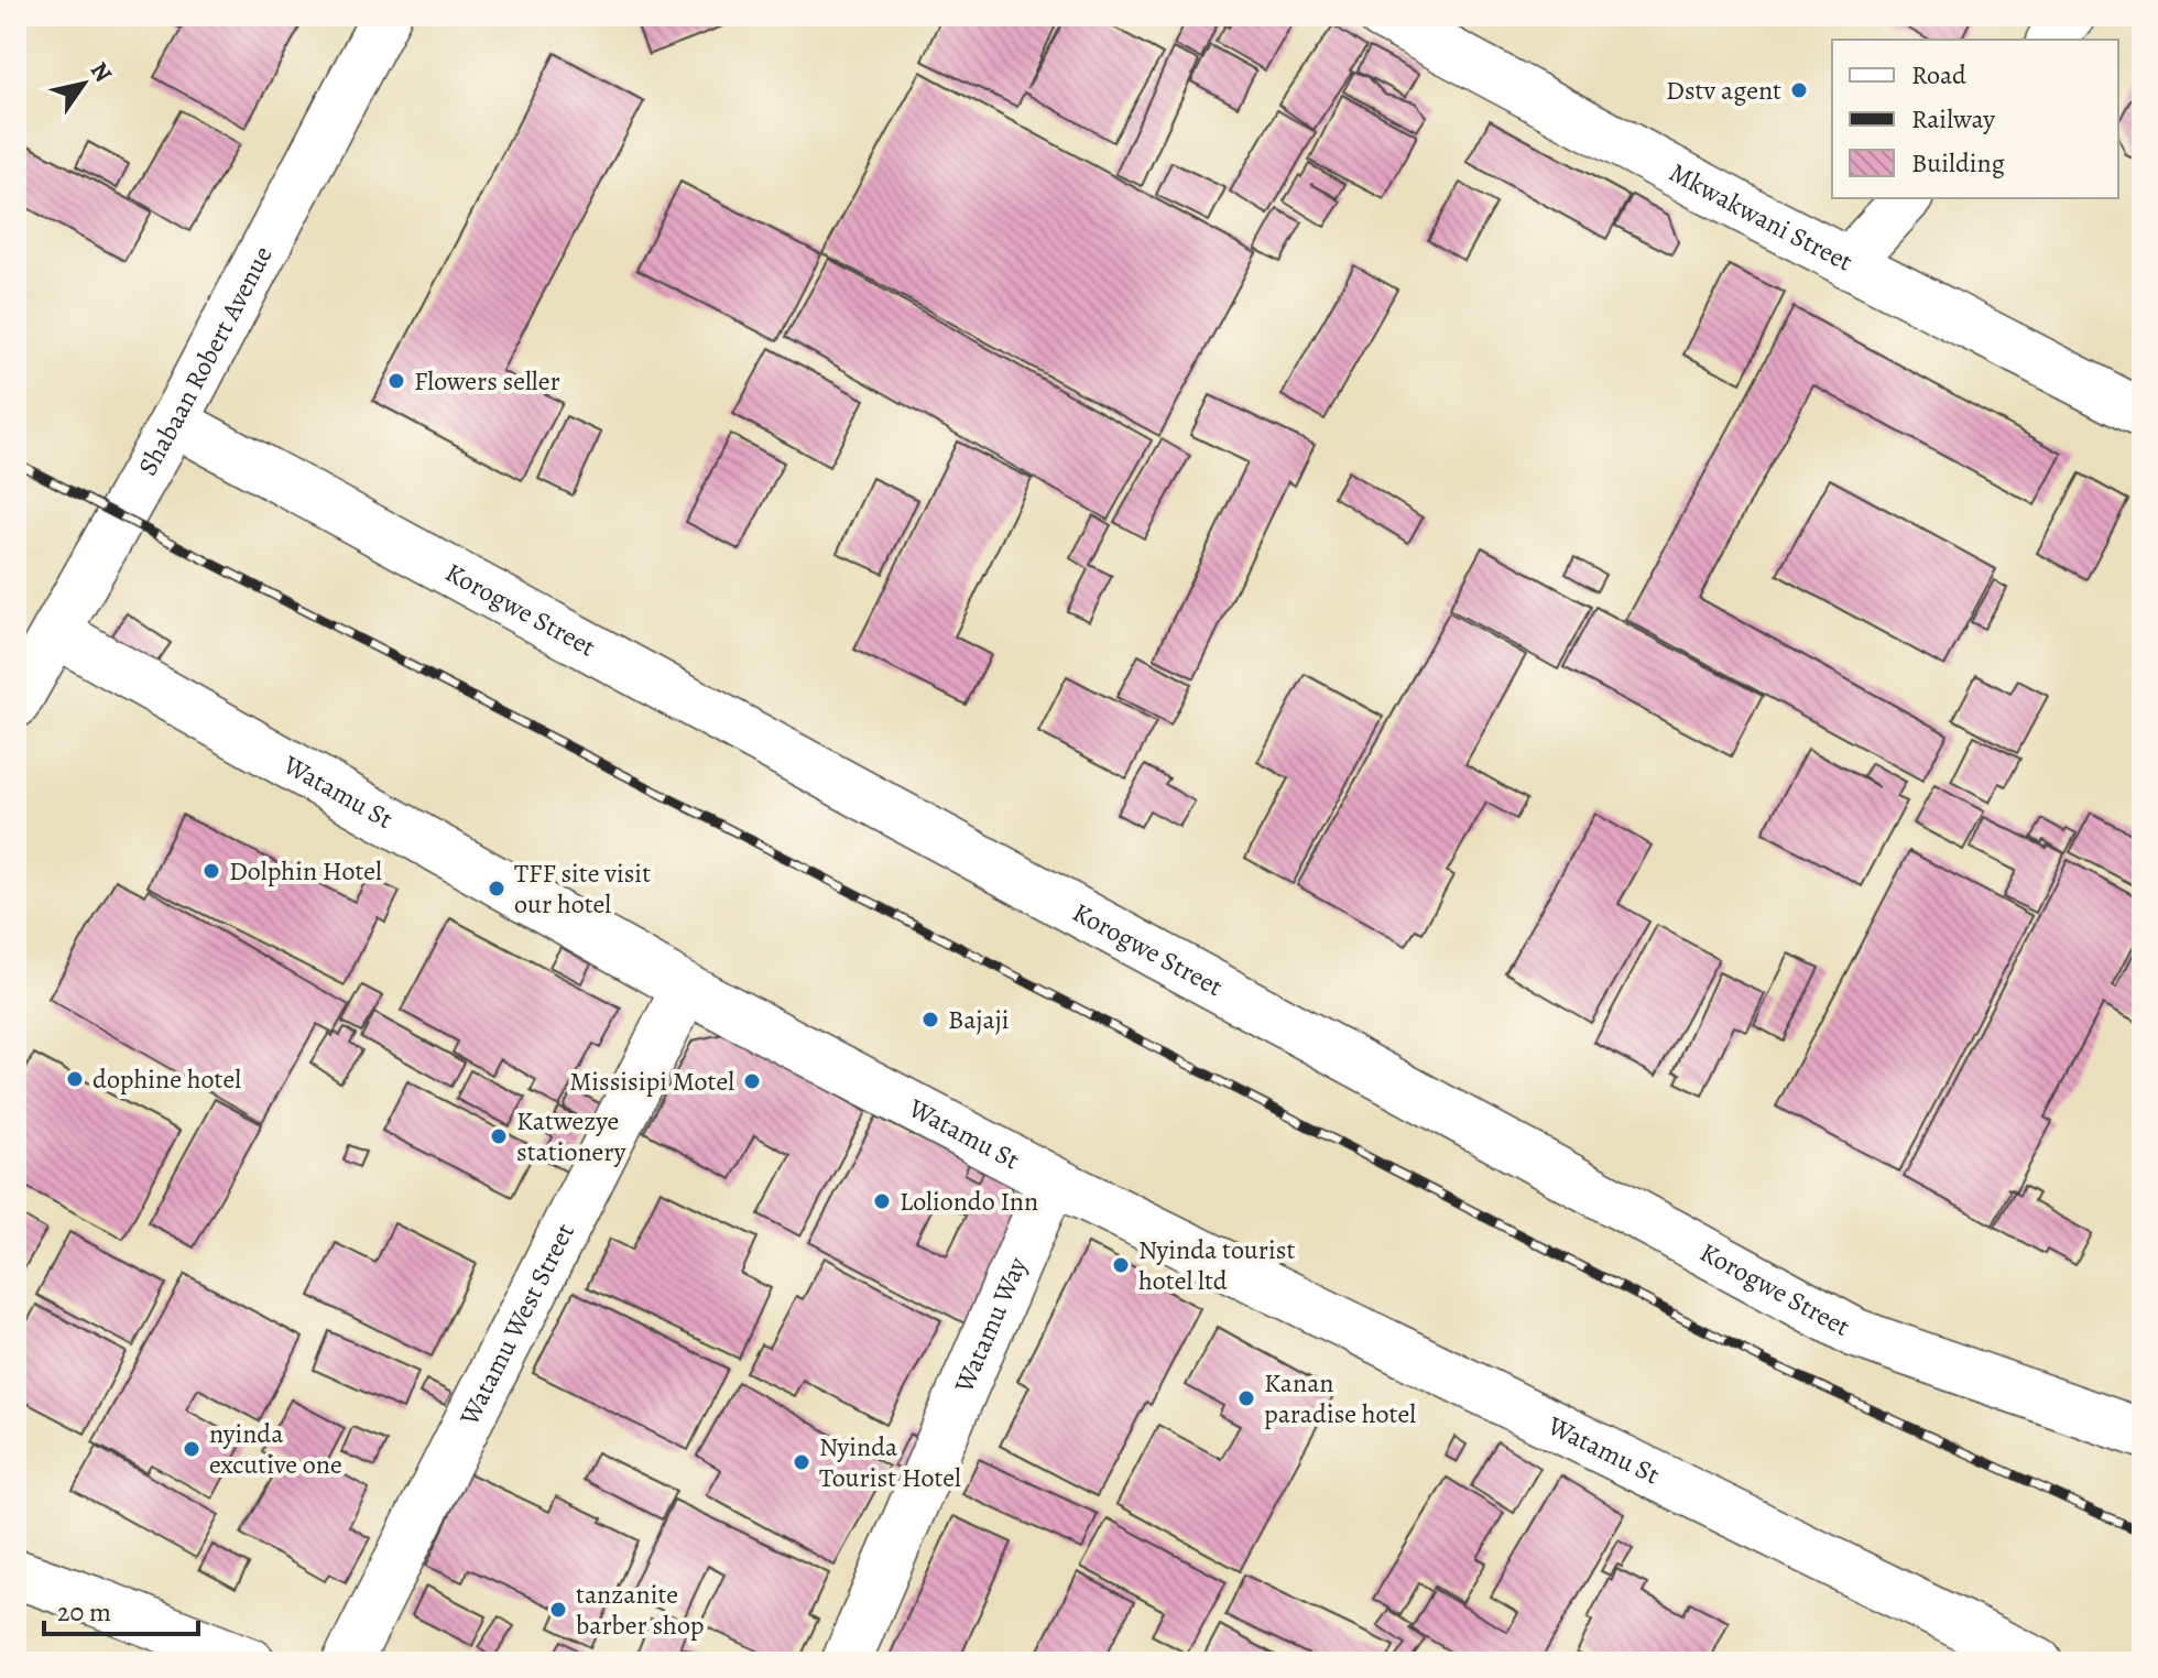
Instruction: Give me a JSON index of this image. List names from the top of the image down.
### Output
{
  "streets": {
    "street": [
      "Mkwakwani Street",
      "Shabaan Robert Avenue",
      "Korogwe Street",
      "Watamu St",
      "Watamu West Street",
      "Watamu Way"
    ]
  },
  "crossings": [
    ["Shabaan Robert Avenue", "Korogwe Street"],
    ["Shabaan Robert Avenue", "Watamu St"],
    ["Watamu St", "Watamu West Street"],
    ["Watamu St", "Watamu Way"]
  ],
  "places": [
    "Dstv agent",
    "Flowers seller",
    "Dolphin Hotel",
    "TFF site visit our hotel",
    "Bajaji",
    "dophine hotel",
    "Missisipi Motel",
    "Katwezye stationery",
    "Loliondo Inn",
    "Nyinda tourist hotel ltd",
    "Kanan paradise hotel",
    "nyinda excutive one",
    "Nyinda Tourist Hotel",
    "tanzanite barber shop"
  ],
  "legend": ["Road", "Railway", "Building"],
  "scale_bar": "20 m",
  "north": "top right"
}
